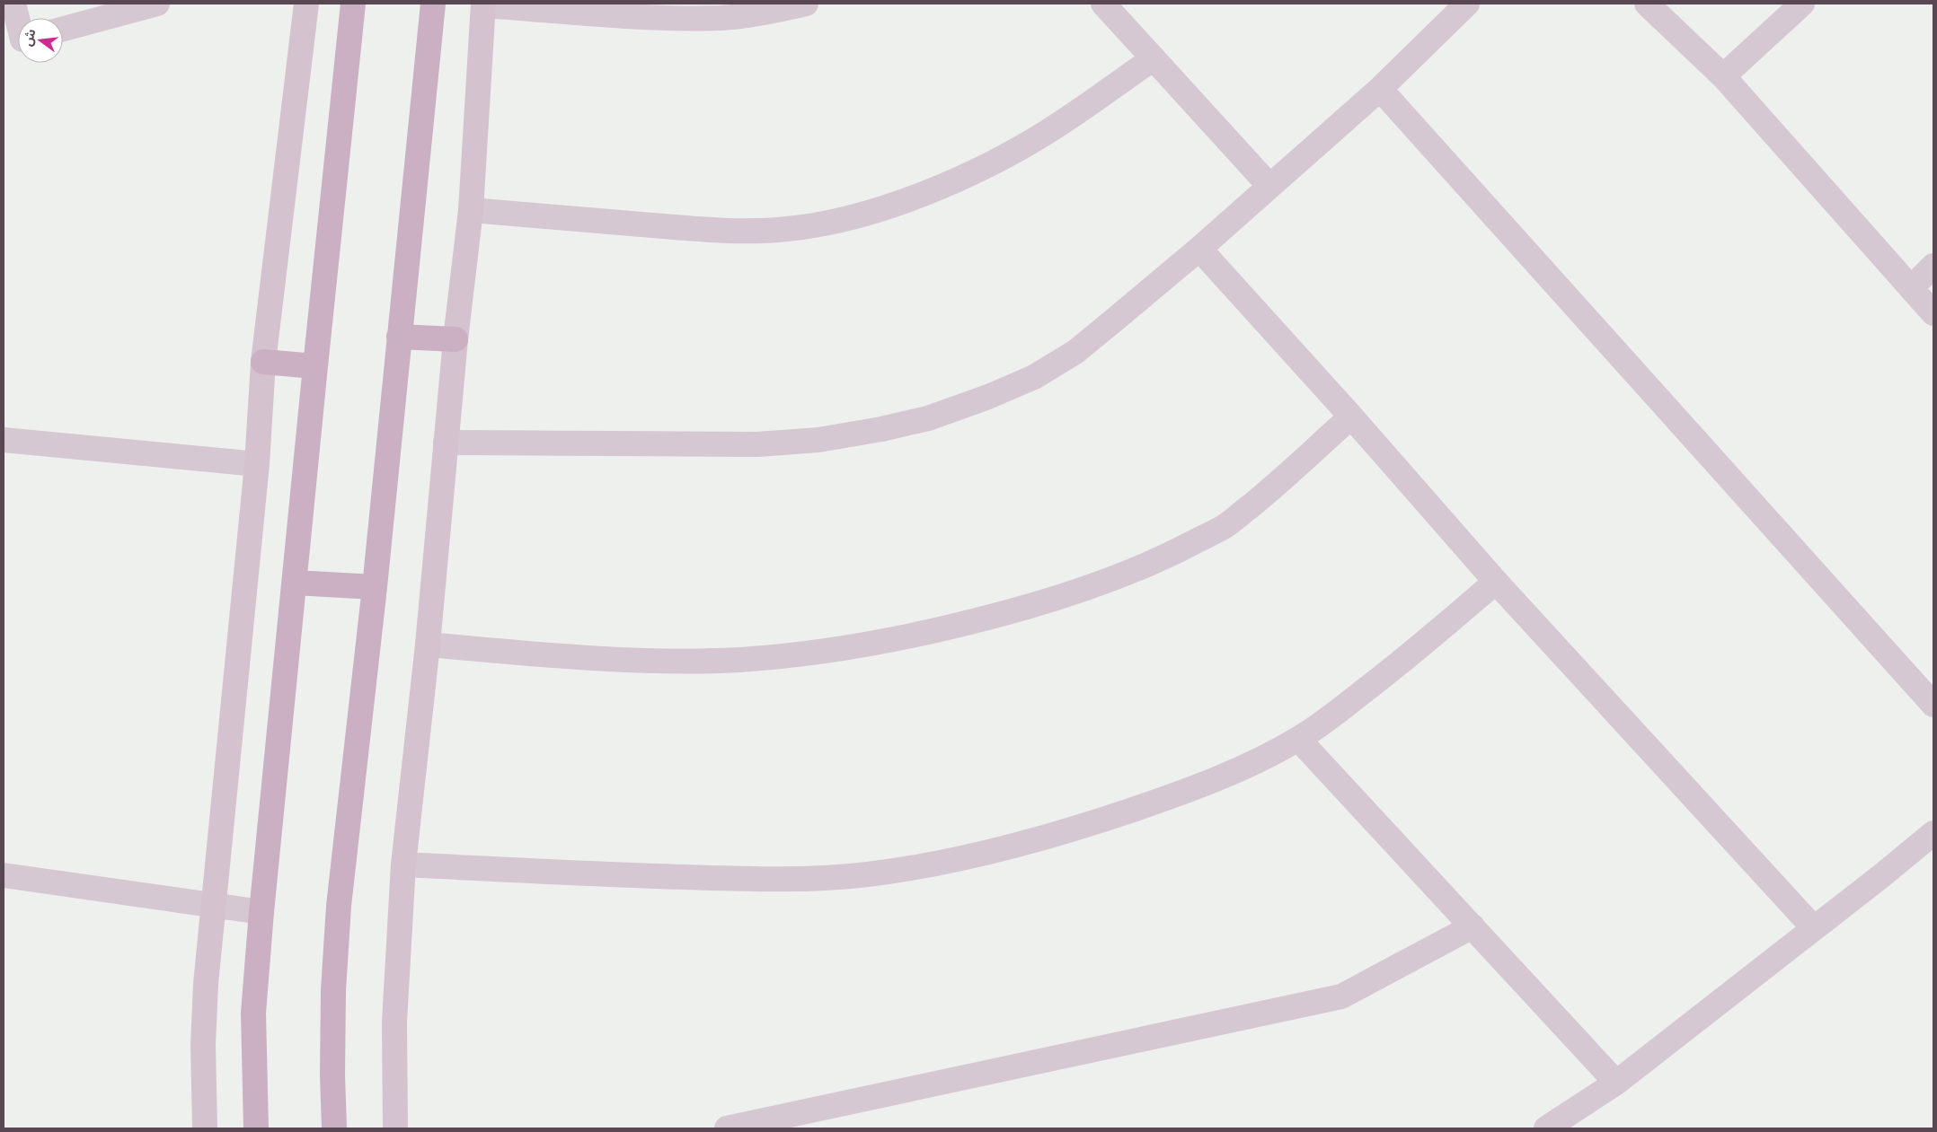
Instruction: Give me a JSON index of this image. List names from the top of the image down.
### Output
{
  "north": "left"
}
